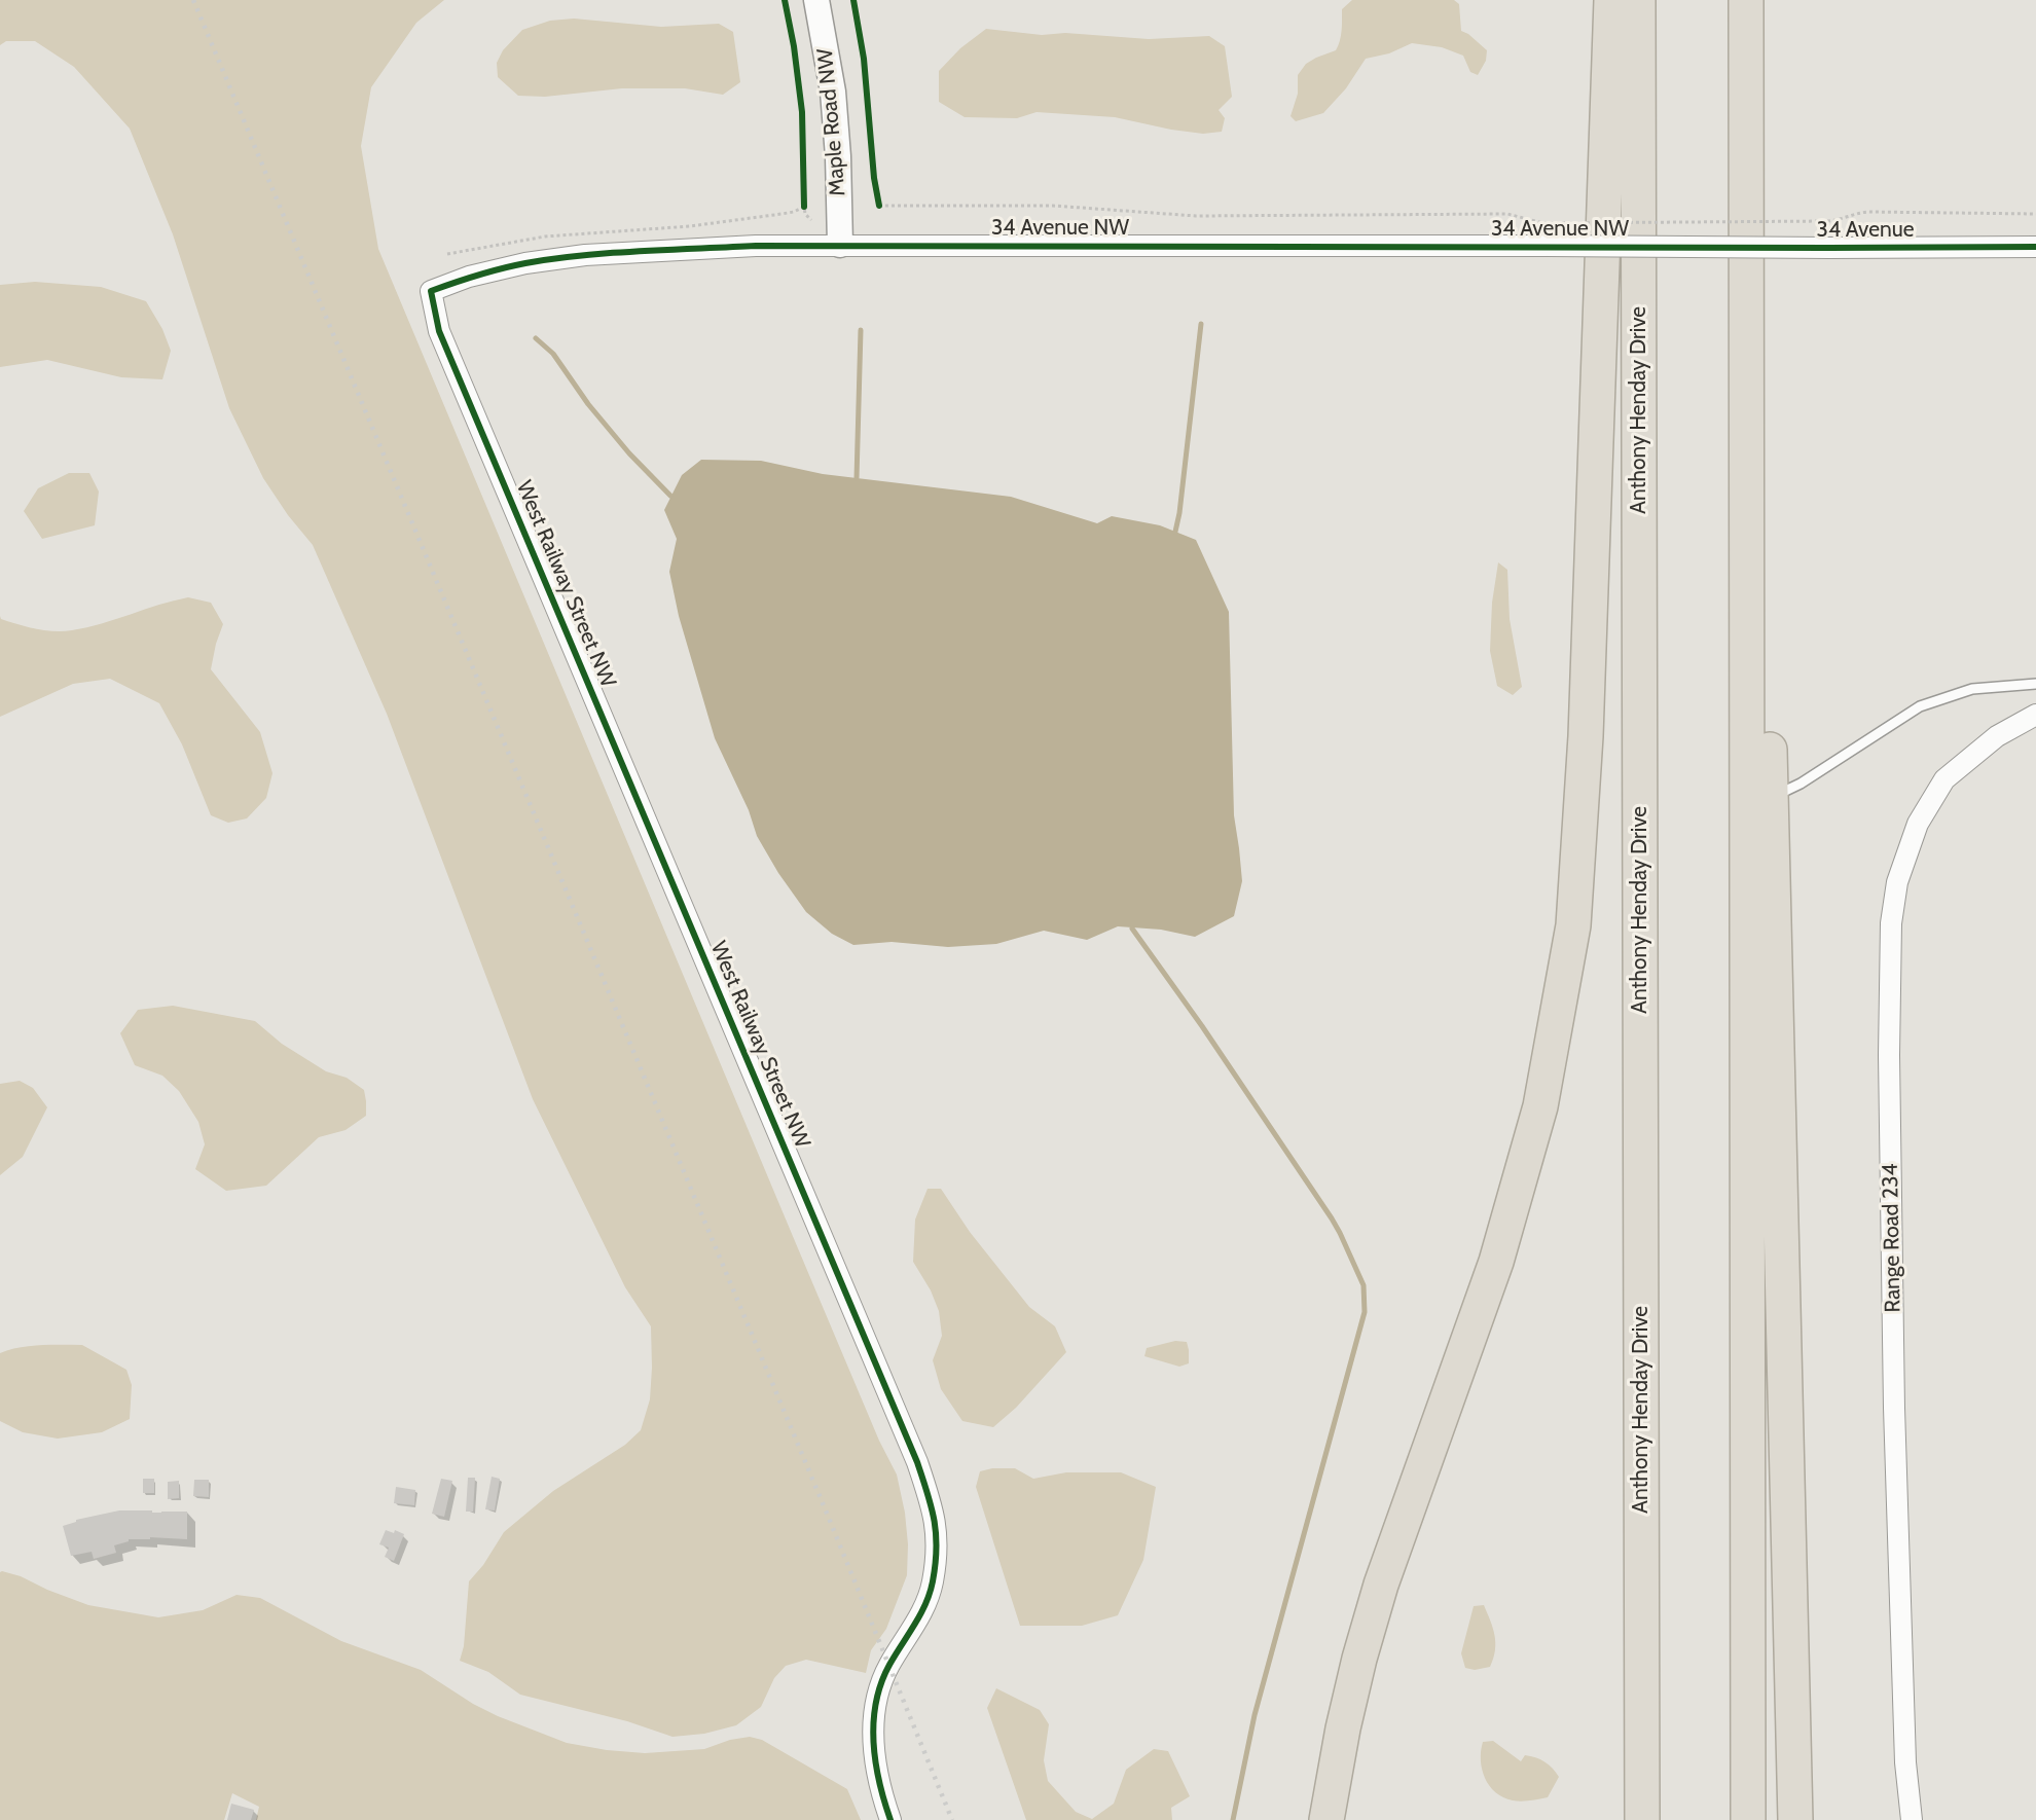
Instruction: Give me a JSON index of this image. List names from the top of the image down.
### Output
{
  "streets": {
    "highway": ["Anthony Henday Drive"],
    "street": [
      "Maple Road NW",
      "34 Avenue NW",
      "34 Avenue",
      "West Railway Street NW",
      "Range Road 234"
    ]
  },
  "crossings": [
    ["Maple Road NW", "34 Avenue NW"],
    ["34 Avenue NW", "34 Avenue"],
    ["34 Avenue NW", "West Railway Street NW"]
  ]
}
